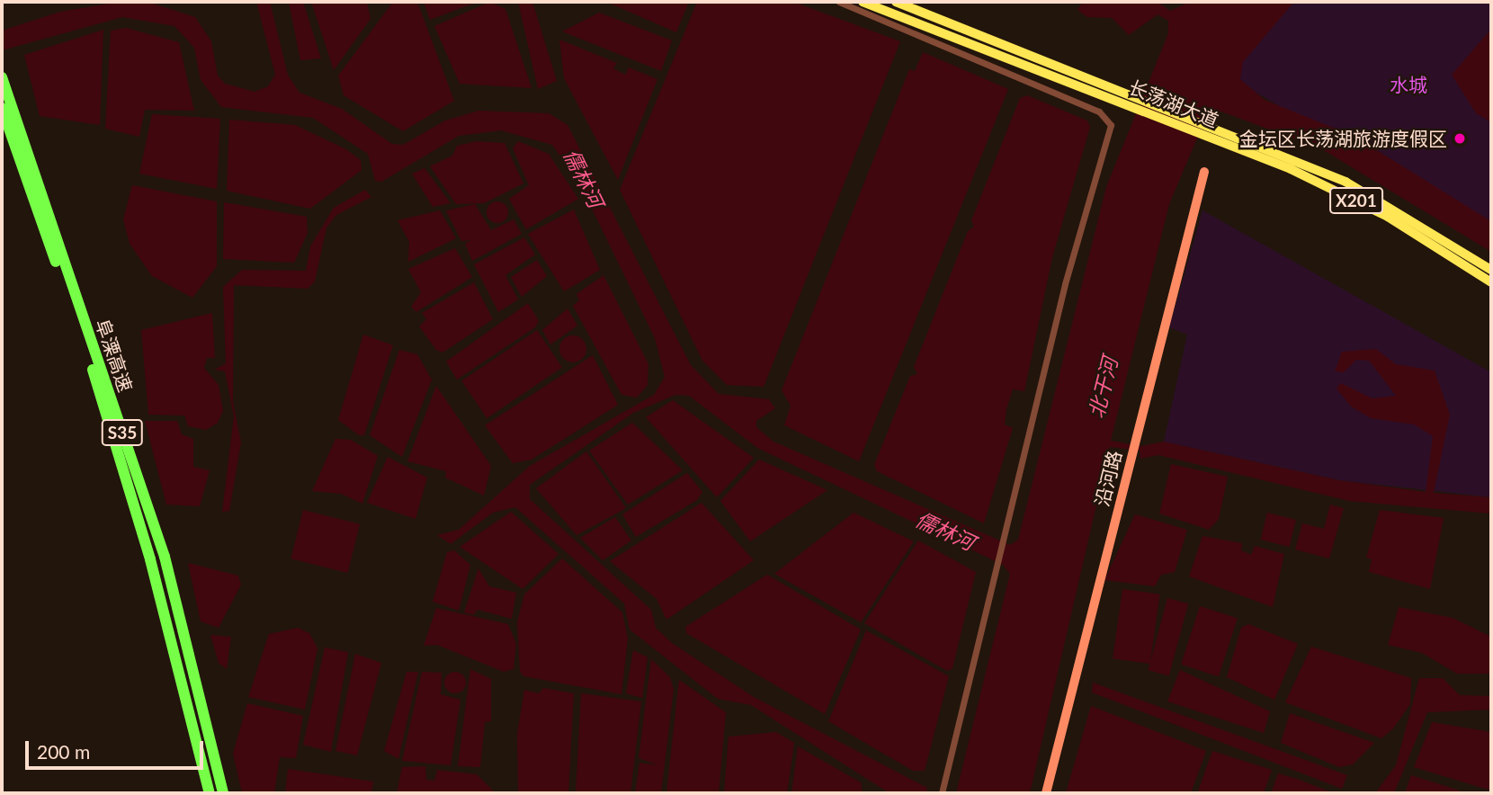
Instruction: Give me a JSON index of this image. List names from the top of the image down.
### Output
{
  "streets": {
    "highway": ["阜溧高速", "S35"],
    "main road": ["长荡湖大道", "X201"],
    "street": ["沿河路"]
  },
  "water": ["儒林河", "北干河"],
  "parks": ["水城"],
  "places": ["金坛区长荡湖旅游度假区"],
  "scale_bar": "200 m"
}
